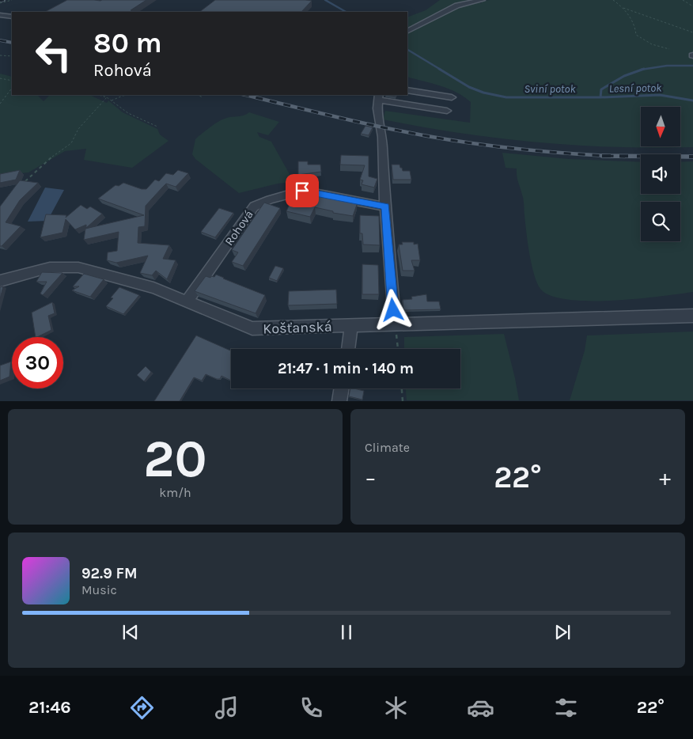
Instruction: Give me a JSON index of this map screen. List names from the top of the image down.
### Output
{
  "streets": {
    "street": ["Rohová", "Košťanská"]
  },
  "crossings": [
    ["Rohová", "Košťanská"]
  ],
  "water": ["Lesní potok", "Sviní potok"],
  "north": "bottom",
  "page": {
    "turn": ["80 m", "Rohová"],
    "limit": "30",
    "trip": "21:47 · 1 min · 140 m",
    "tile": [
      ["20", "km/h"],
      "Climate"
    ],
    "heat": ["−", "22°", "+"],
    "song": ["92.9 FM", "Music"],
    "tabs": ["21:46", "22°"]
  }
}
